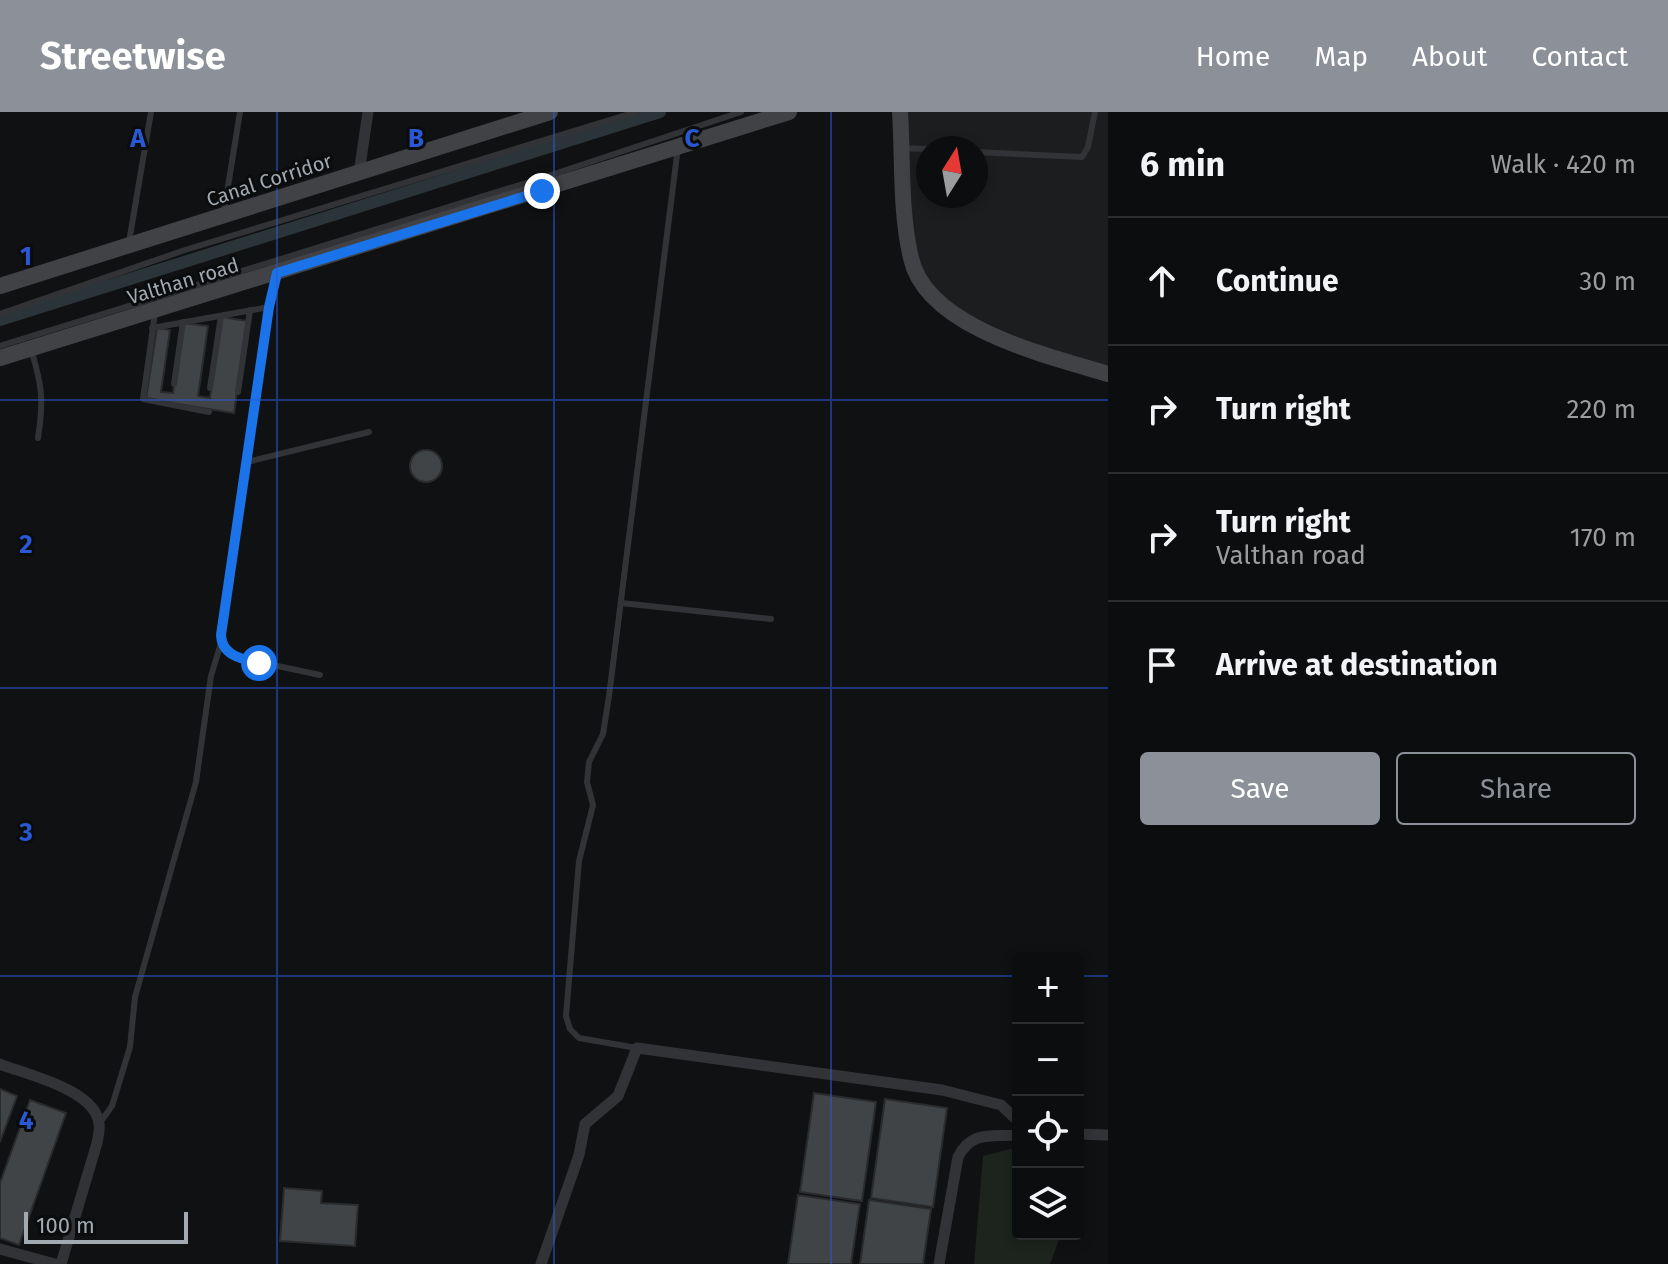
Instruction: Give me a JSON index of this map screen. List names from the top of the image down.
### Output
{
  "streets": {
    "main road": ["Canal Corridor", "Valthan road"]
  },
  "scale_bar": "100 m",
  "north": "top",
  "page": {
    "header": "Streetwise",
    "nav": [
      "Home",
      "Map",
      "About",
      "Contact"
    ],
    "heading": ["6 min", "Walk · 420 m"],
    "list": [
      ["Continue", "30 m"],
      ["Turn right", "220 m"],
      ["Turn right", "Valthan road", "170 m"],
      "Arrive at destination"
    ],
    "buttons": ["Save", "Share"],
    "map_buttons": ["+", "−"],
    "scale": "100 m"
  },
  "grid": {
    "columns": ["A", "B", "C"],
    "rows": [
      "1",
      "2",
      "3",
      "4"
    ]
  }
}
